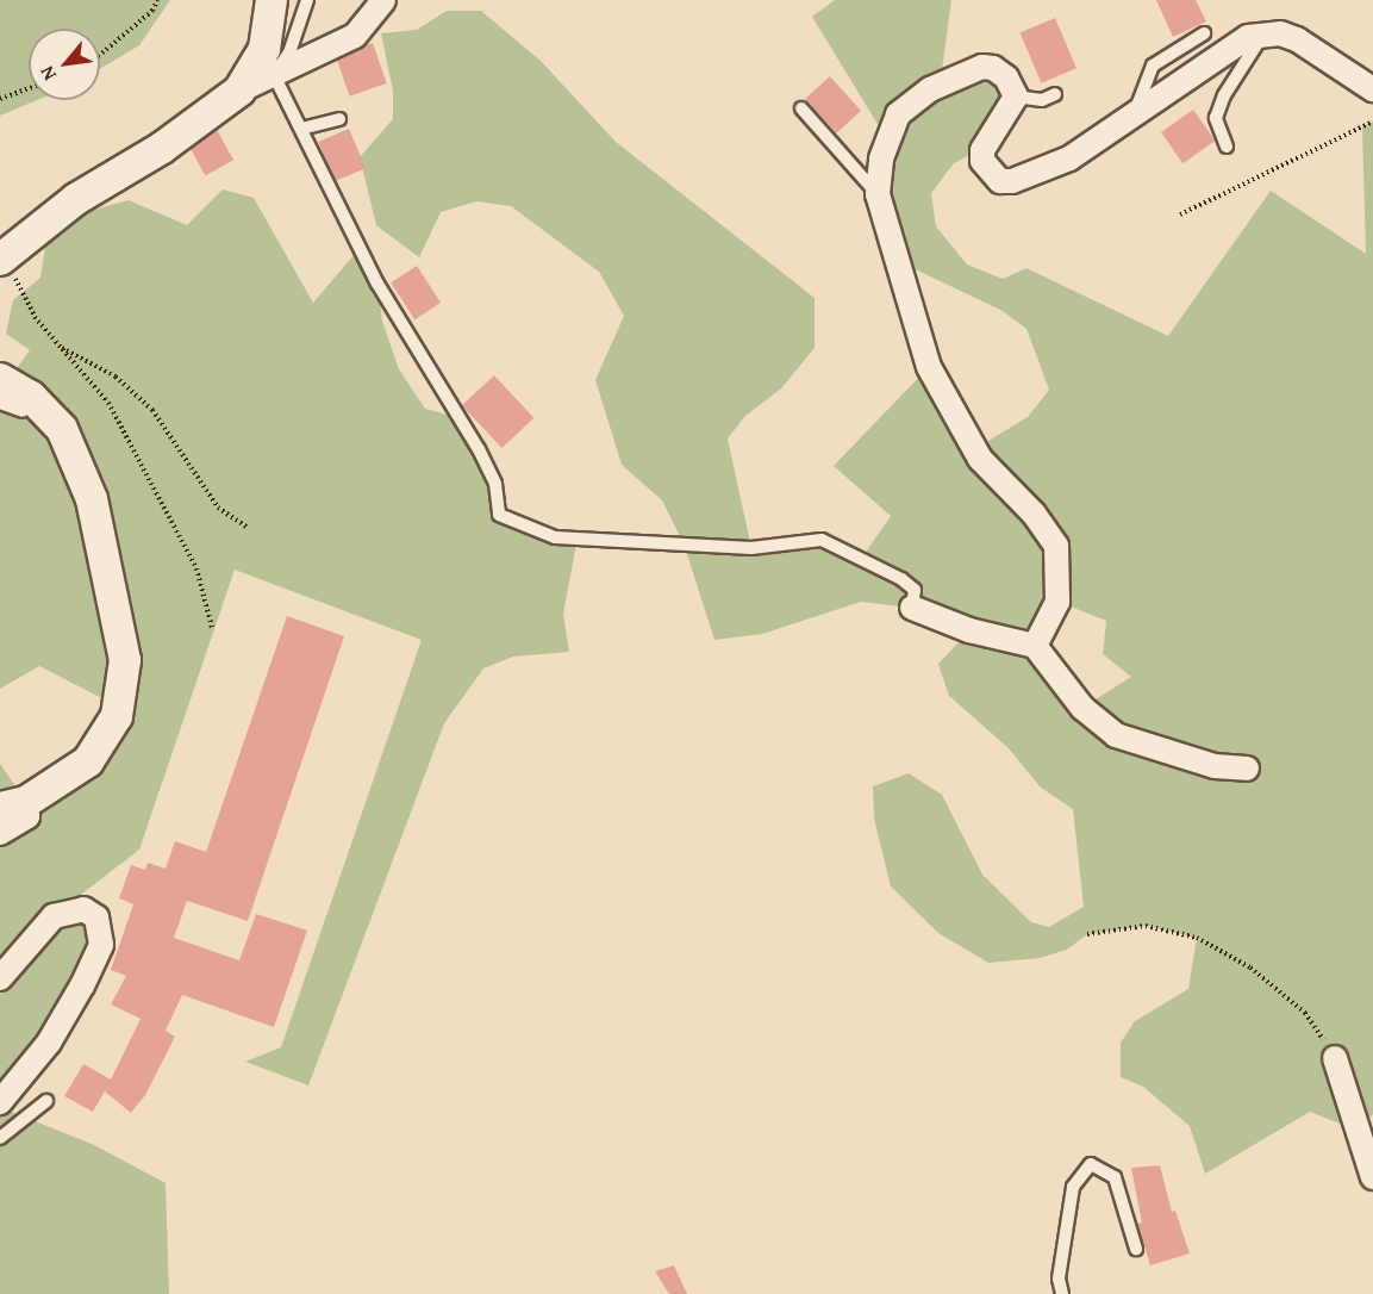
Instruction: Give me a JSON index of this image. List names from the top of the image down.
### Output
{
  "north": "bottom left"
}
